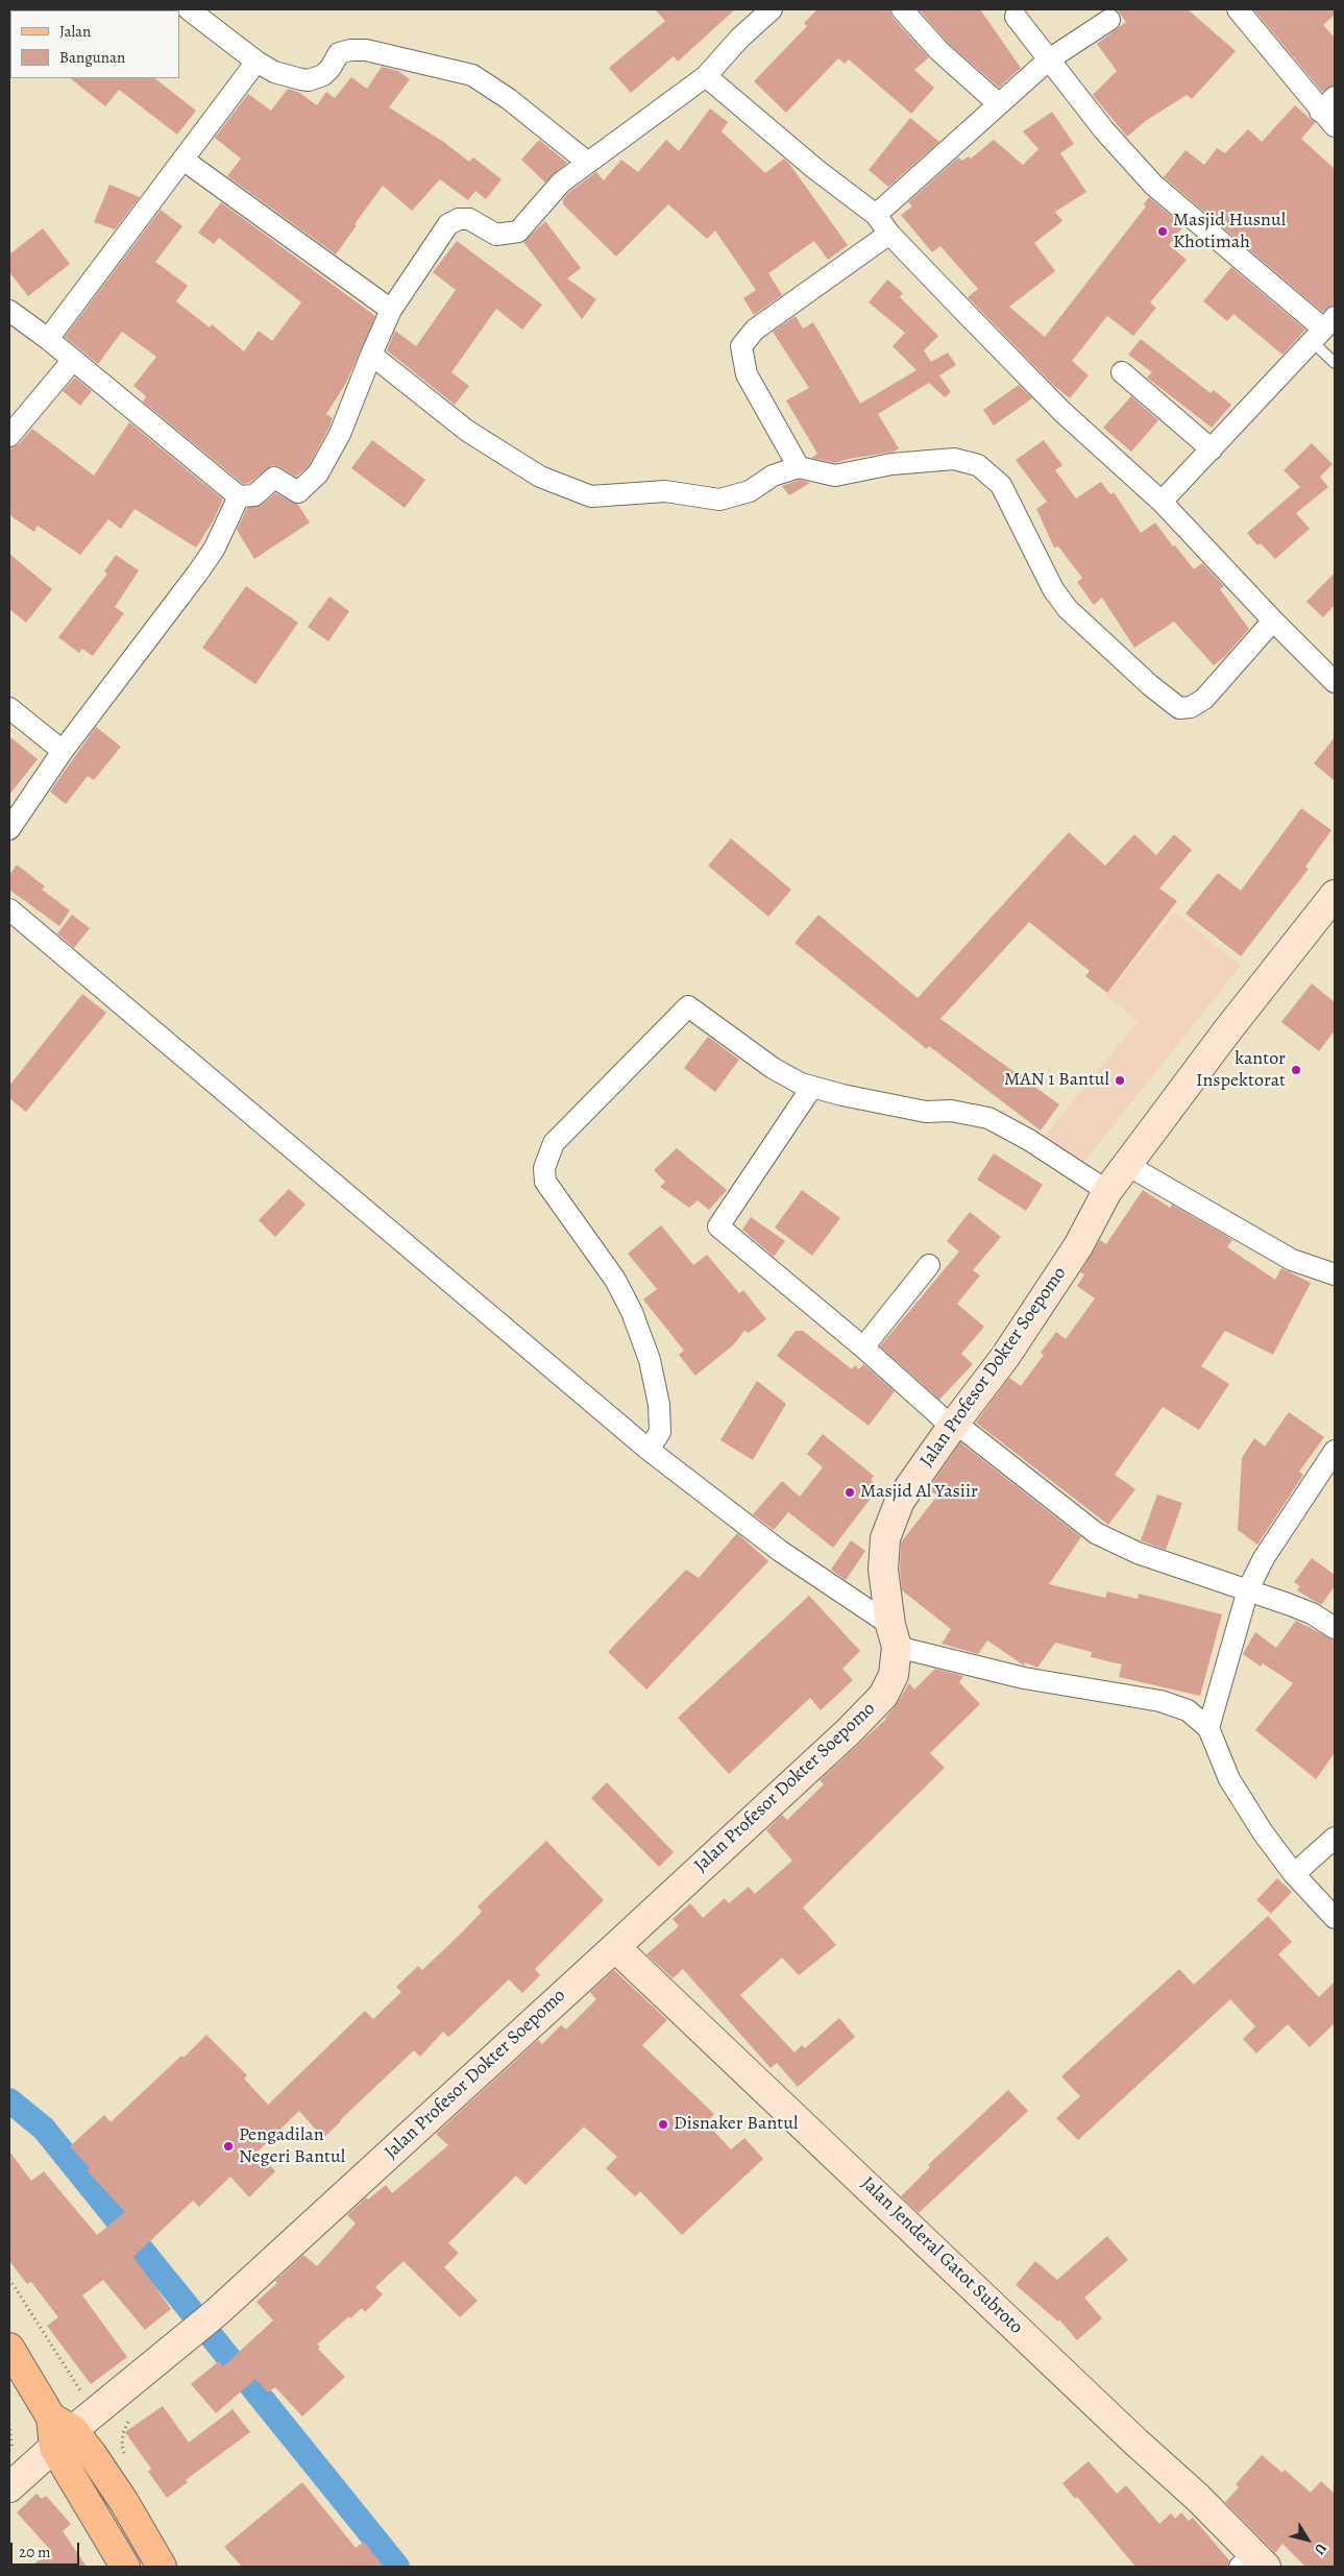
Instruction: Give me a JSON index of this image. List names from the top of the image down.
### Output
{
  "streets": {
    "main road": ["Jalan Profesor Dokter Soepomo", "Jalan Jenderal Gatot Subroto"]
  },
  "crossings": [
    ["Jalan Profesor Dokter Soepomo", "Jalan Jenderal Gatot Subroto"]
  ],
  "places": [
    "Masjid Husnul Khotimah",
    "kantor Inspektorat",
    "MAN 1 Bantul",
    "Masjid Al Yasiir",
    "Disnaker Bantul",
    "Pengadilan Negeri Bantul"
  ],
  "legend": ["Jalan", "Bangunan"],
  "scale_bar": "20 m",
  "north": "bottom right"
}
